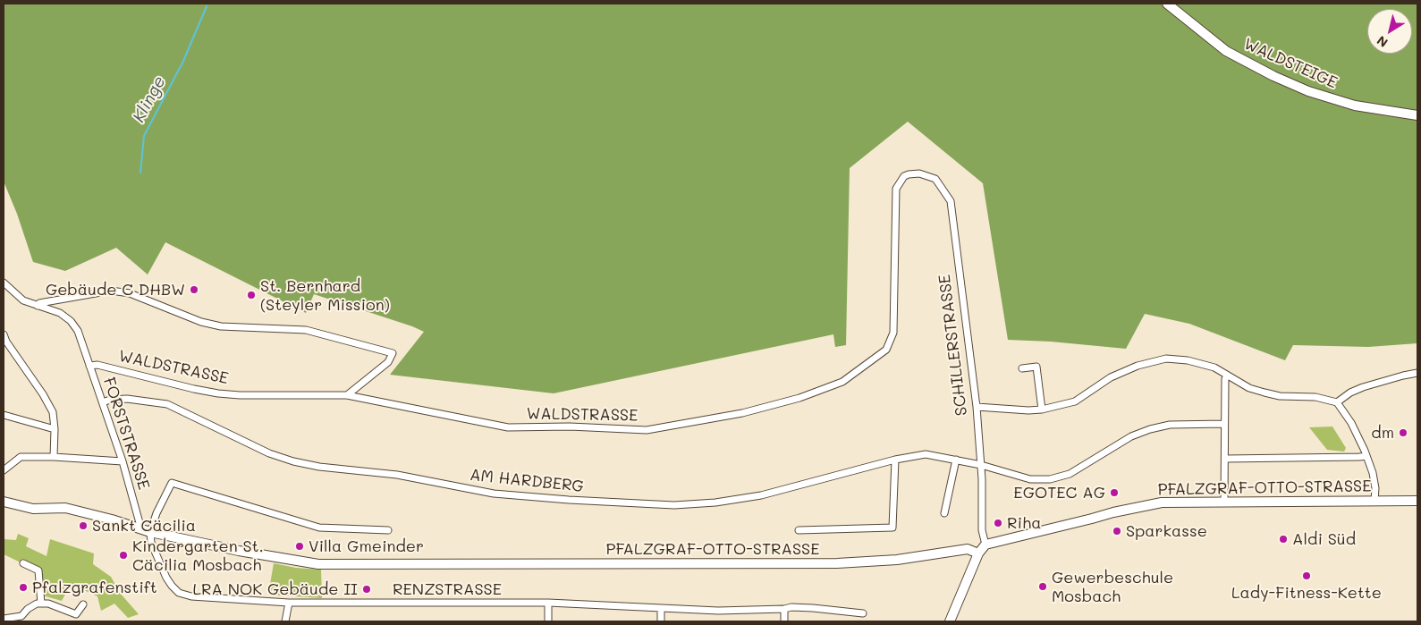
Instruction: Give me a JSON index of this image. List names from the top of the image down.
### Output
{
  "streets": {
    "street": [
      "WALDSTEIGE",
      "SCHILLERSTRASSE",
      "WALDSTRASSE",
      "FORSTSTRASSE",
      "AM HARDBERG",
      "PFALZGRAF-OTTO-STRASSE",
      "RENZSTRASSE"
    ]
  },
  "crossings": [
    ["SCHILLERSTRASSE", "WALDSTRASSE"],
    ["SCHILLERSTRASSE", "AM HARDBERG"],
    ["SCHILLERSTRASSE", "PFALZGRAF-OTTO-STRASSE"],
    ["WALDSTRASSE", "FORSTSTRASSE"],
    ["FORSTSTRASSE", "AM HARDBERG"],
    ["FORSTSTRASSE", "PFALZGRAF-OTTO-STRASSE"],
    ["FORSTSTRASSE", "RENZSTRASSE"],
    ["PFALZGRAF-OTTO-STRASSE", "RENZSTRASSE"]
  ],
  "water": ["Klinge"],
  "places": [
    "Gebäude C DHBW",
    "St. Bernhard (Steyler Mission)",
    "dm",
    "EGOTEC AG",
    "Riha",
    "Sankt Cäcilia",
    "Sparkasse",
    "Aldi Süd",
    "Villa Gmeinder",
    "Kindergarten St. Cäcilia Mosbach",
    "Lady-Fitness-Kette",
    "Gewerbeschule Mosbach",
    "Pfalzgrafenstift",
    "LRA NOK Gebäude II"
  ],
  "north": "bottom left"
}
